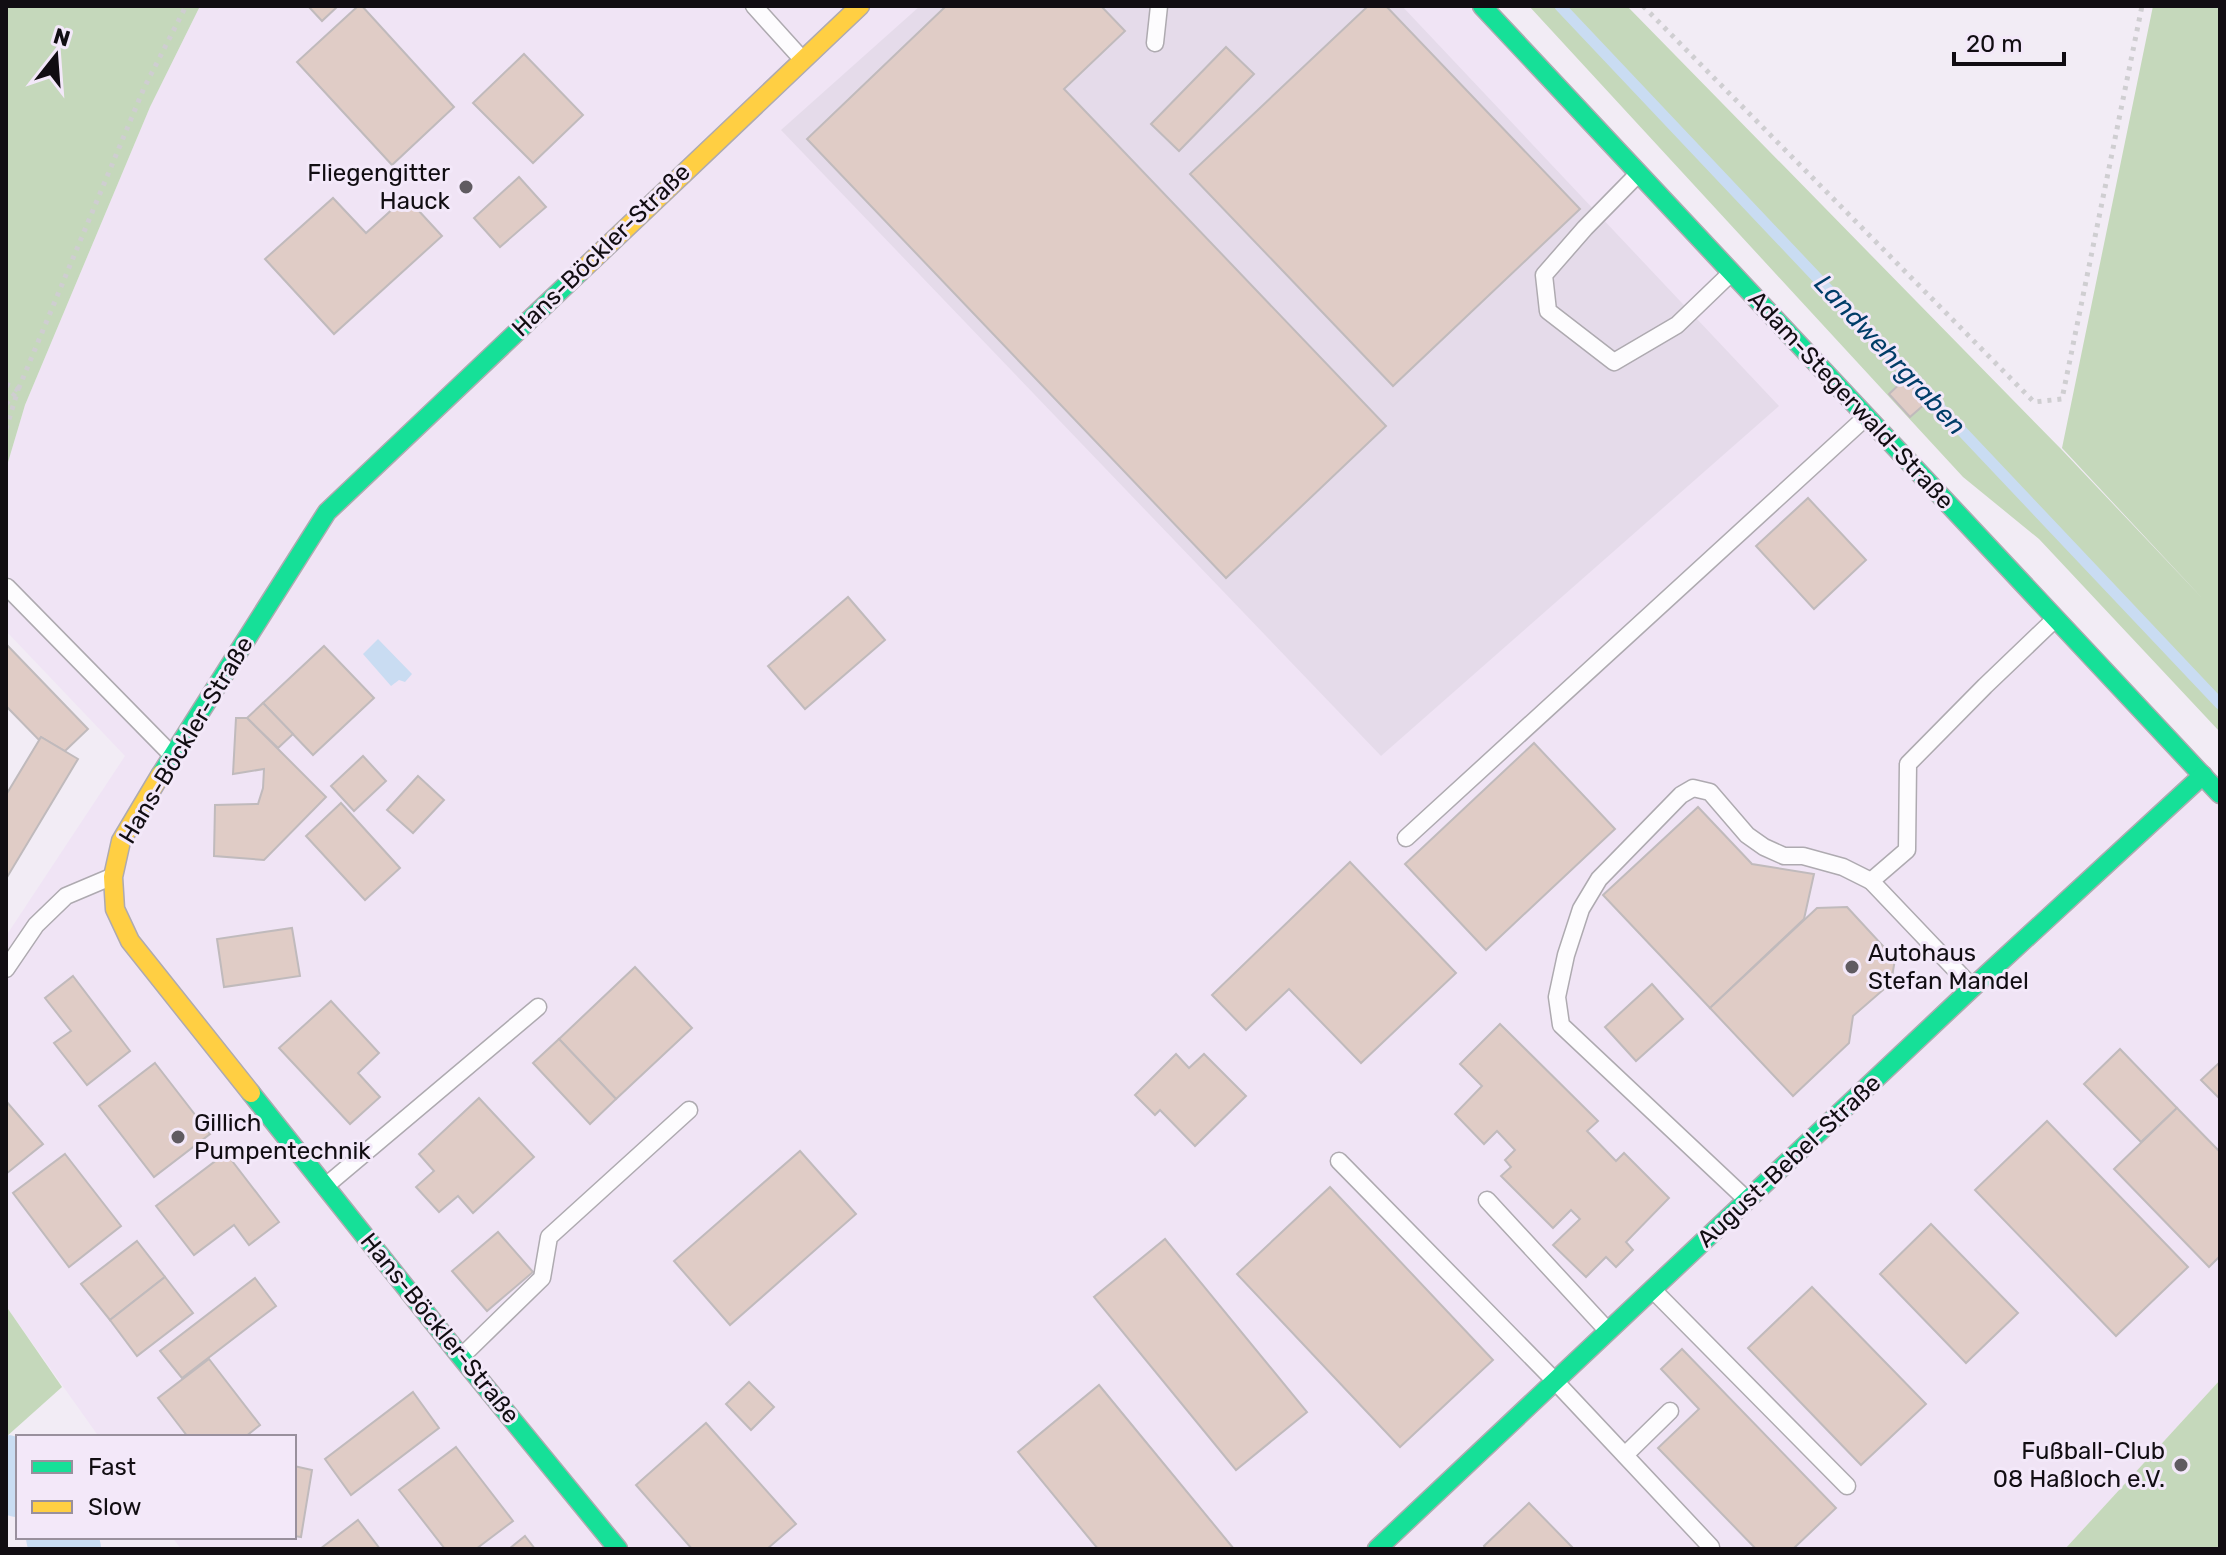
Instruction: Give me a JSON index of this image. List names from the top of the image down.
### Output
{
  "streets": {
    "street": ["Hans-Böckler-Straße", "Adam-Stegerwald-Straße", "August-Bebel-Straße"]
  },
  "crossings": [
    ["Adam-Stegerwald-Straße", "August-Bebel-Straße"]
  ],
  "water": ["Landwehrgraben"],
  "places": [
    "Fliegengitter Hauck",
    "Autohaus Stefan Mandel",
    "Gillich Pumpentechnik",
    "Fußball-Club 08 Haßloch e.V."
  ],
  "legend": ["Fast", "Slow"],
  "scale_bar": "20 m",
  "north": "top"
}
